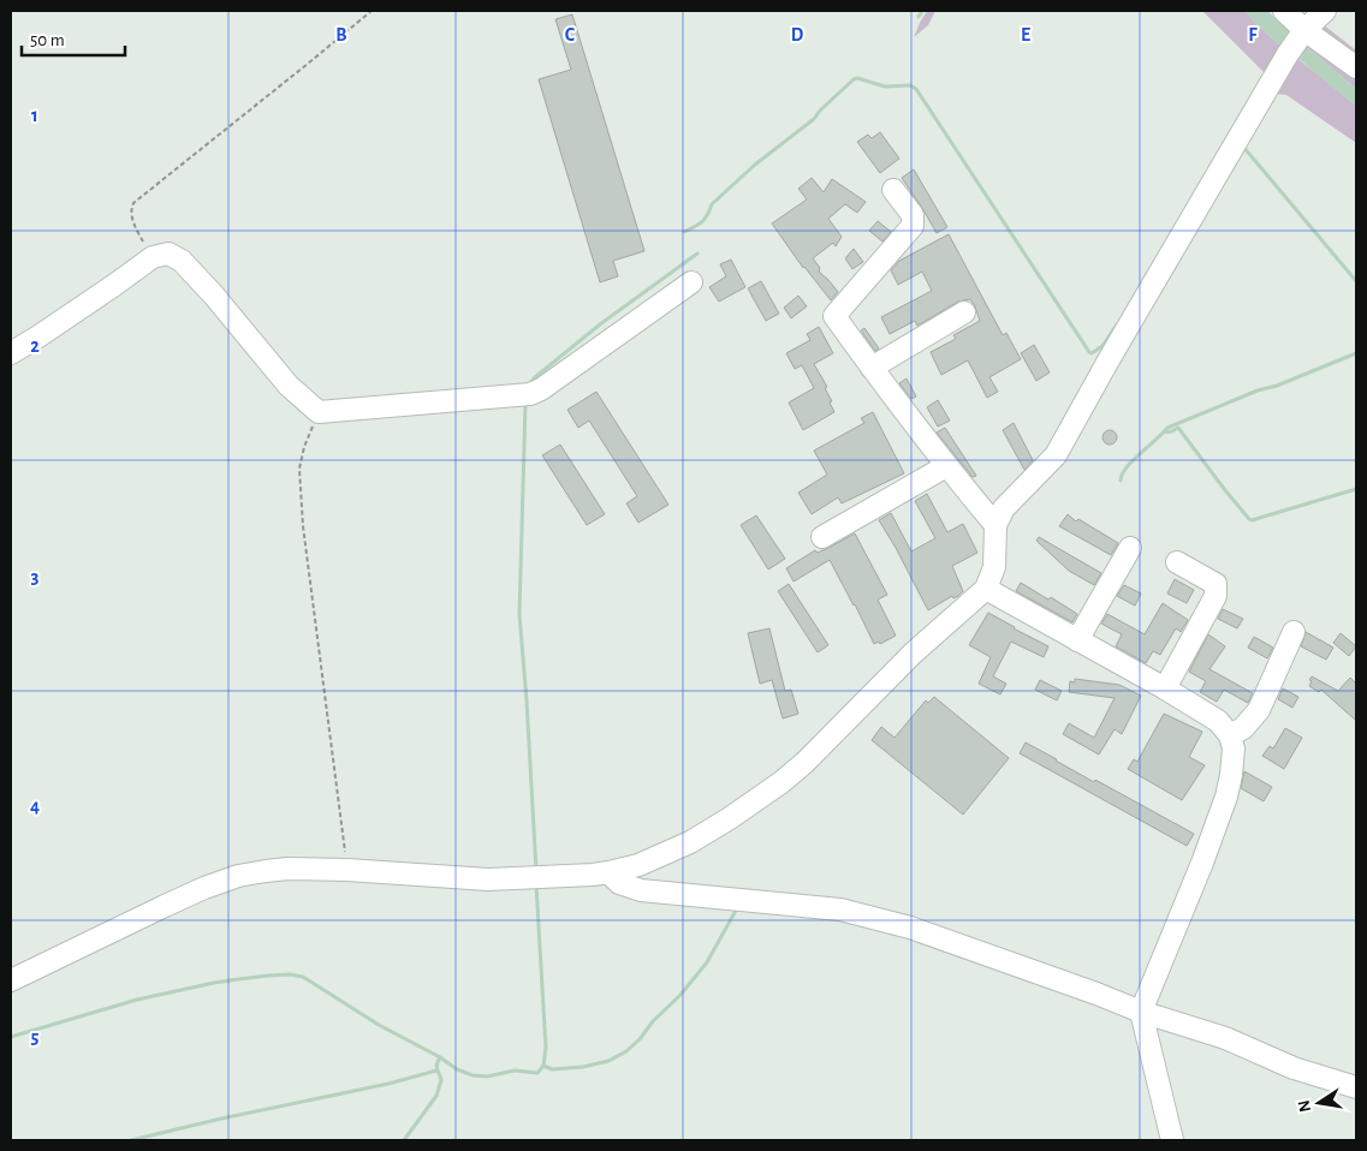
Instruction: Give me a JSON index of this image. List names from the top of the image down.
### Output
{
  "scale_bar": "50 m",
  "north": "left",
  "grid": {
    "columns": [
      "B",
      "C",
      "D",
      "E",
      "F"
    ],
    "rows": [
      "1",
      "2",
      "3",
      "4",
      "5"
    ]
  }
}
